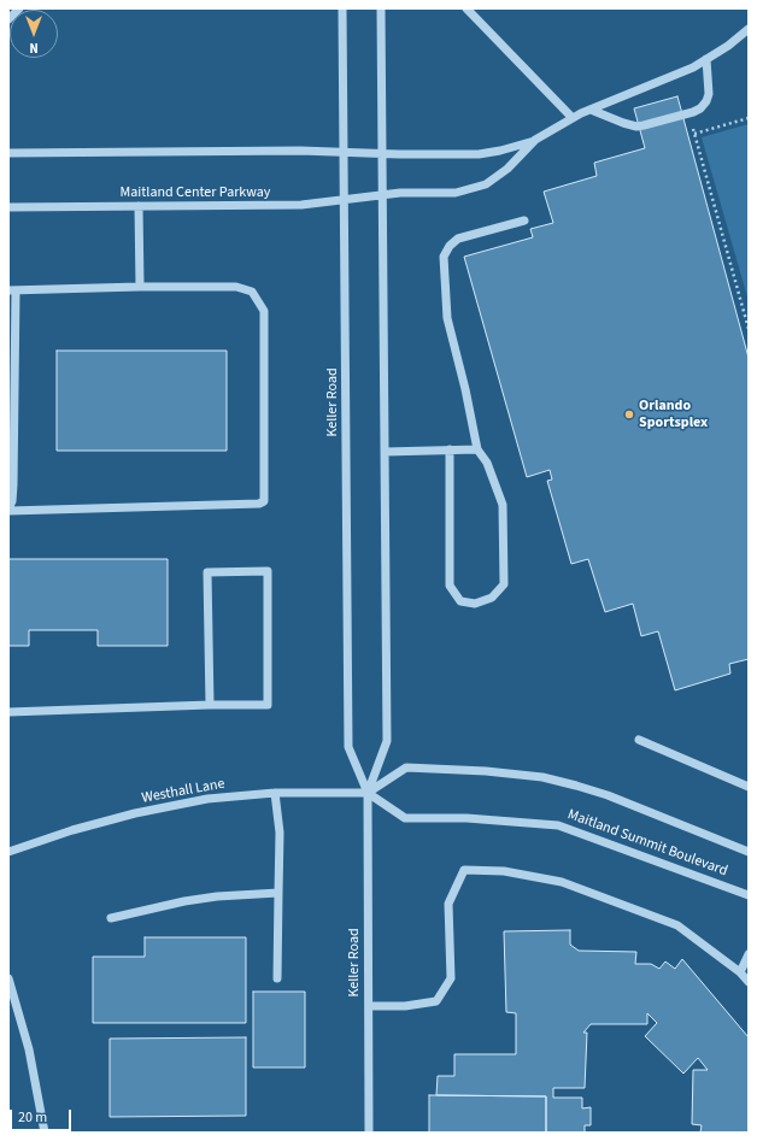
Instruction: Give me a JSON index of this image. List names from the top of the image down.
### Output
{
  "streets": {
    "street": [
      "Maitland Center Parkway",
      "Keller Road",
      "Westhall Lane",
      "Maitland Summit Boulevard"
    ]
  },
  "crossings": [
    ["Maitland Center Parkway", "Keller Road"],
    ["Keller Road", "Westhall Lane"],
    ["Keller Road", "Maitland Summit Boulevard"],
    ["Westhall Lane", "Maitland Summit Boulevard"]
  ],
  "places": ["Orlando Sportsplex"],
  "scale_bar": "20 m",
  "north": "bottom"
}
